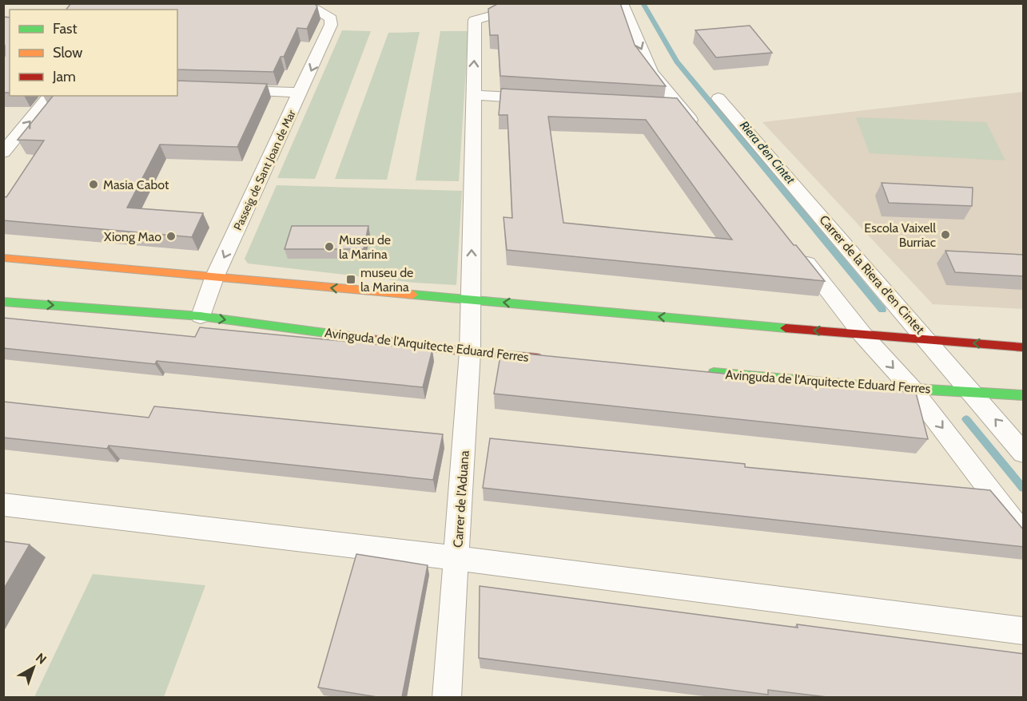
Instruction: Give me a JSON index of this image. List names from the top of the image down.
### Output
{
  "streets": {
    "street": [
      "Passeig de Sant Joan de Mar",
      "Carrer de la Riera d'en Cintet",
      "Avinguda de l'Arquitecte Eduard Ferres",
      "Carrer de l'Aduana"
    ]
  },
  "crossings": [
    ["Passeig de Sant Joan de Mar", "Avinguda de l'Arquitecte Eduard Ferres"],
    ["Carrer de la Riera d'en Cintet", "Avinguda de l'Arquitecte Eduard Ferres"],
    ["Avinguda de l'Arquitecte Eduard Ferres", "Carrer de l'Aduana"]
  ],
  "one_way": ["Passeig de Sant Joan de Mar"],
  "water": ["Riera d'en Cintet"],
  "places": {
    "other": [
      "Masia Cabot",
      "Escola Vaixell Burriac",
      "Xiong Mao",
      "Museu de la Marina"
    ],
    "transit": ["museu de la Marina"]
  },
  "legend": ["Fast", "Slow", "Jam"],
  "north": "top right"
}
